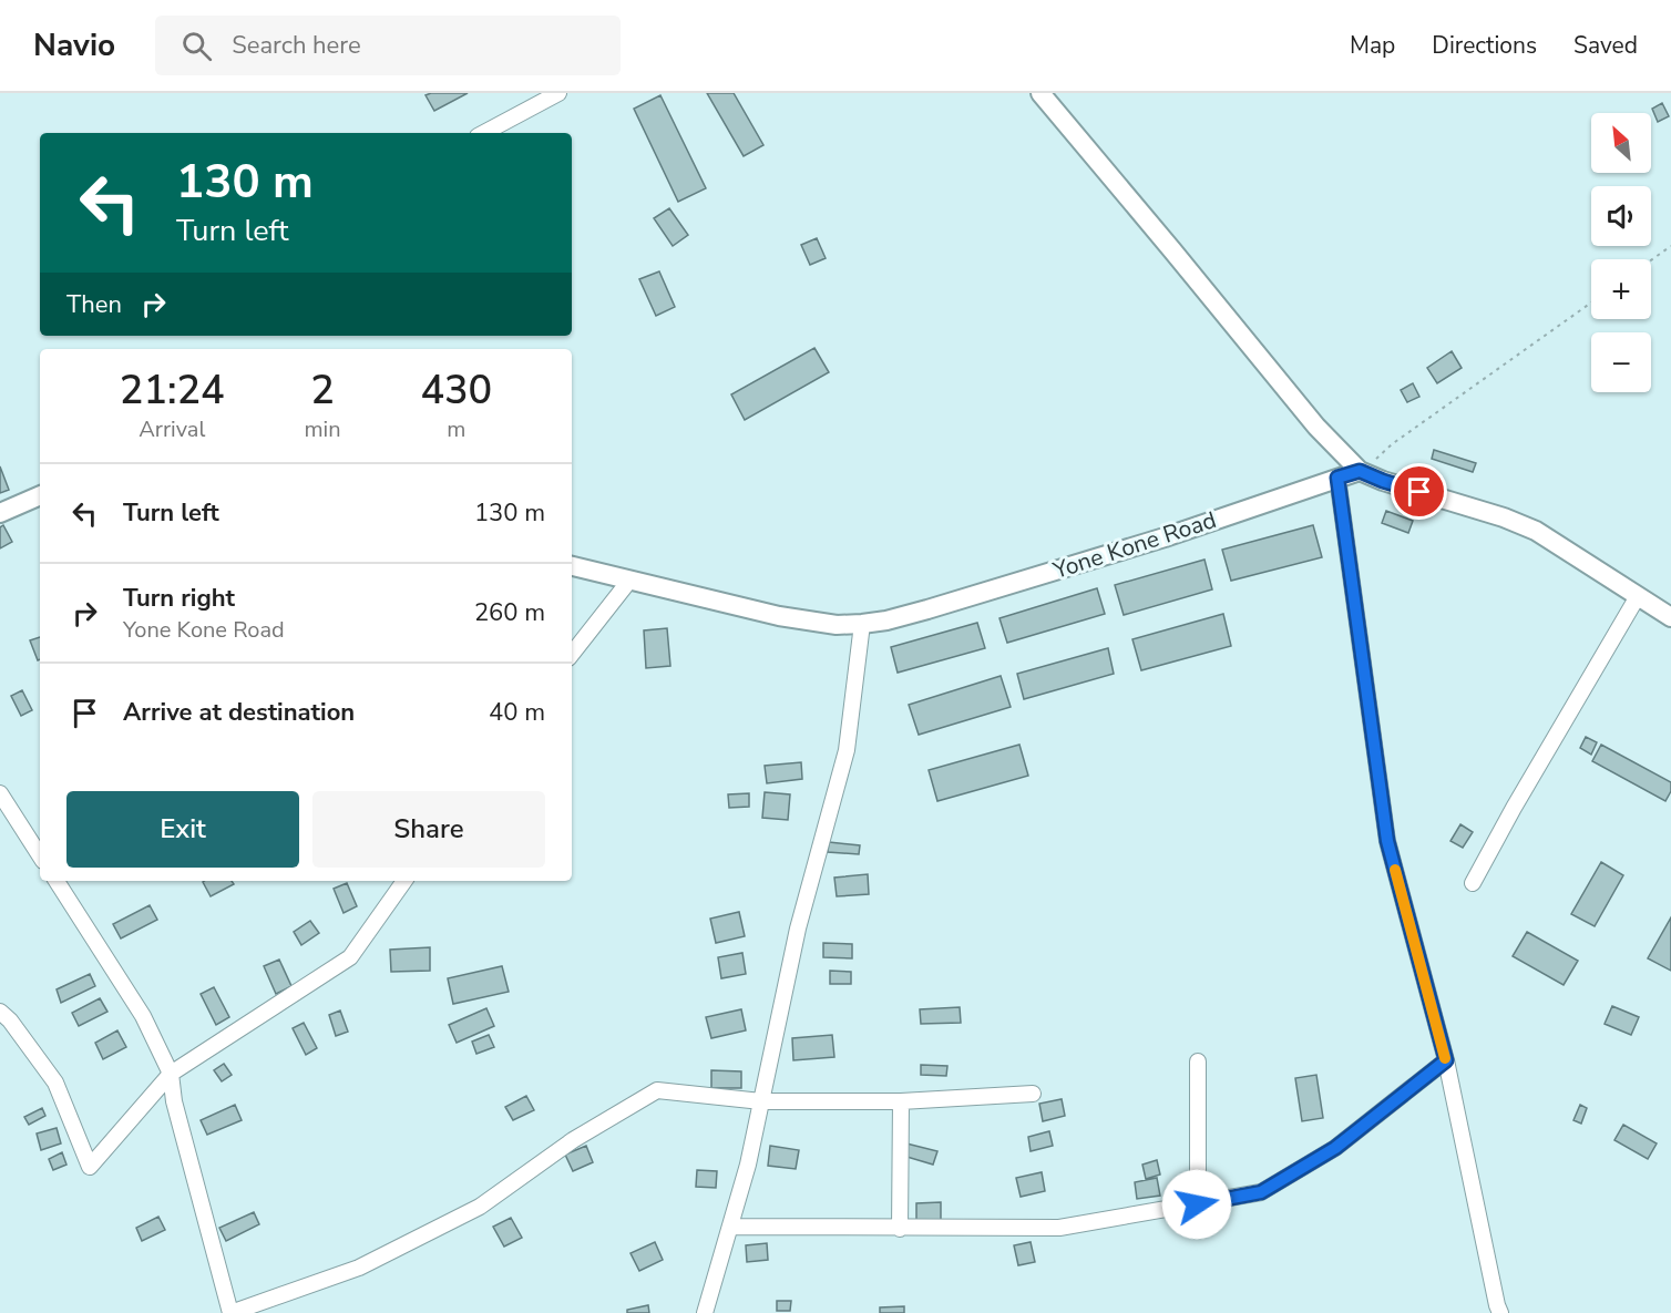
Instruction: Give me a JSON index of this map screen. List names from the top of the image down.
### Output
{
  "streets": {
    "street": ["Yone Kone Road"]
  },
  "north": "top left",
  "page": {
    "header": "Navio",
    "search": "Search here",
    "nav": ["Map", "Directions", "Saved"],
    "map_buttons": ["+", "−"],
    "turn": ["130 m", "Turn left"],
    "then": "Then",
    "eta": [
      "21:24",
      "Arrival",
      "2",
      "min",
      "430",
      "m"
    ],
    "list": [
      {
        "name": "Turn left",
        "value": "130 m"
      },
      {
        "name": "Turn right",
        "note": "Yone Kone Road",
        "value": "260 m"
      },
      {
        "name": "Arrive at destination",
        "value": "40 m"
      }
    ],
    "buttons": ["Exit", "Share"]
  }
}
